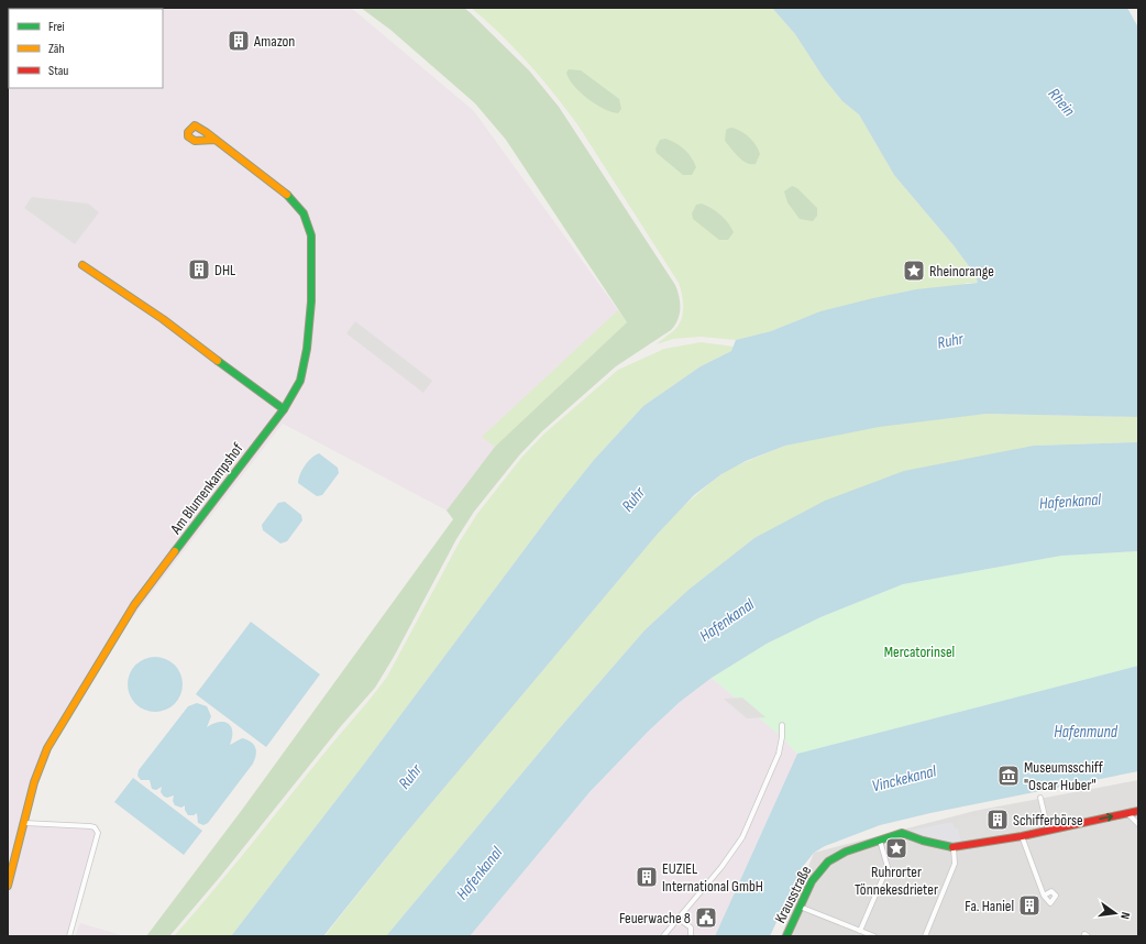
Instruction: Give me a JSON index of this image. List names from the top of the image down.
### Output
{
  "streets": {
    "street": ["Am Blumenkampshof", "Krausstraße"]
  },
  "water": [
    "Rhein",
    "Ruhr",
    "Hafenkanal",
    "Hafenmund",
    "Vinckekanal"
  ],
  "parks": ["Mercatorinsel"],
  "places": {
    "building": [
      "Amazon",
      "DHL",
      "Schifferbörse",
      "EUZIEL International GmbH",
      "Fa. Haniel"
    ],
    "place": ["Rheinorange", "Ruhrorter Tönnekesdrieter"],
    "museum": ["Museumsschiff \"Oscar Huber\""],
    "public building": ["Feuerwache 8"]
  },
  "legend": ["Frei", "Zäh", "Stau"],
  "north": "right"
}
